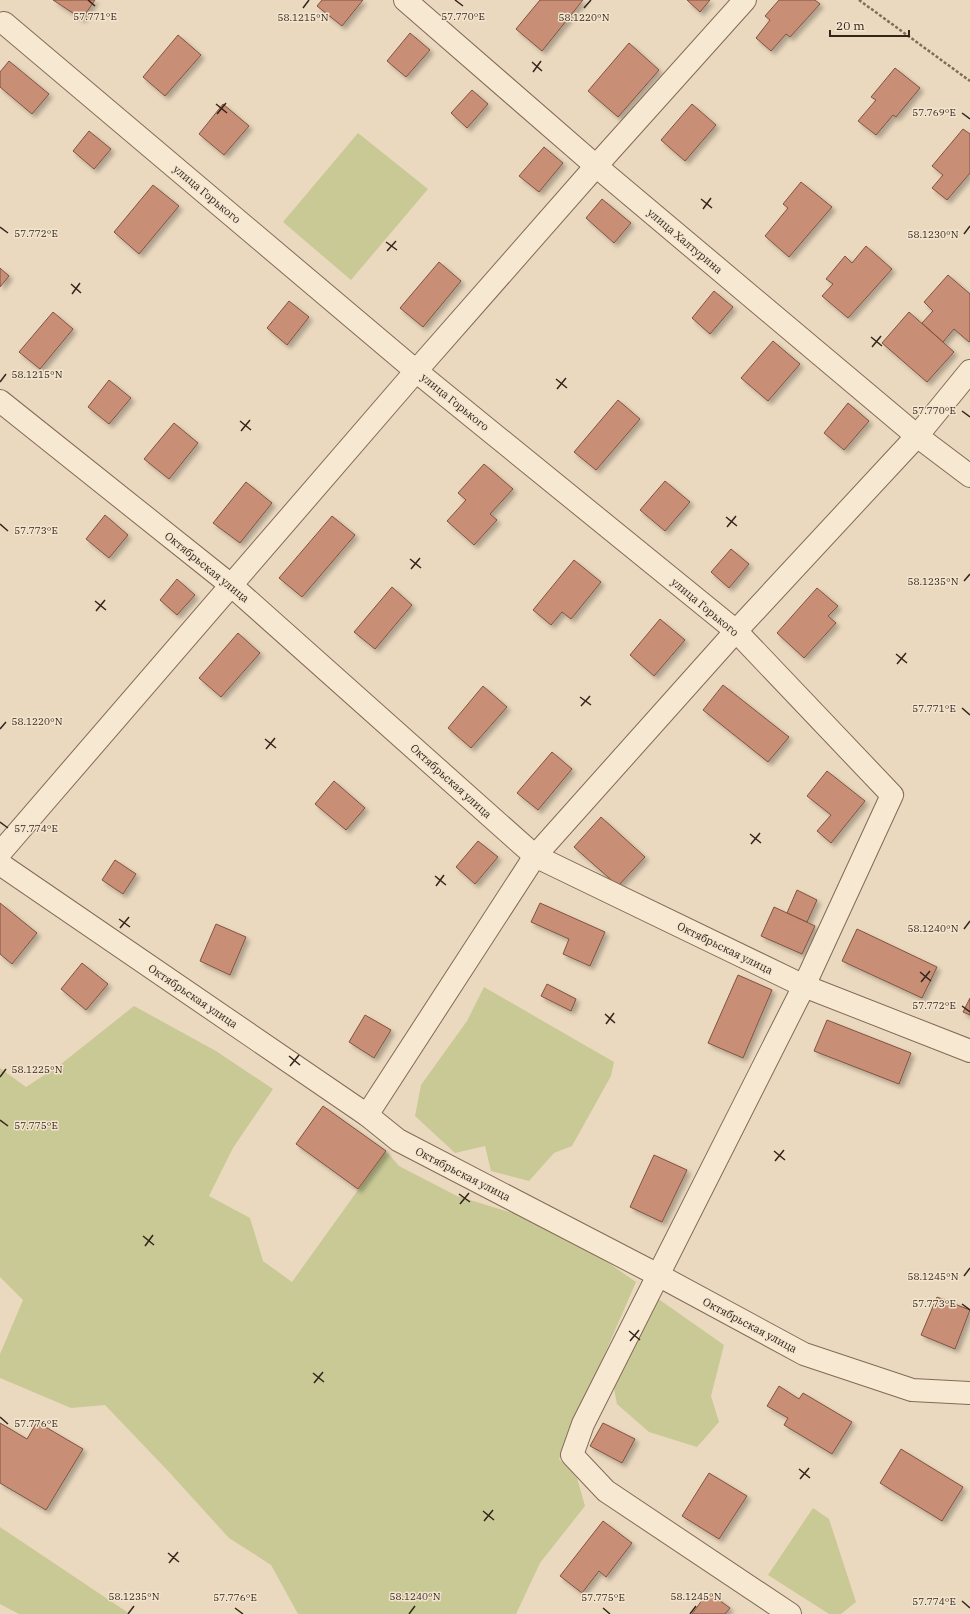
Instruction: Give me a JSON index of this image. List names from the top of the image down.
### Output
{
  "streets": {
    "street": ["улица Горького", "улица Халтурина", "Октябрьская улица"]
  },
  "crossings": [
    ["улица Горького", "Октябрьская улица"]
  ],
  "scale_bar": "20 m",
  "coordinates": [
    "57.771°E",
    "57.770°E",
    "58.1220°N",
    "58.1215°N",
    "57.769°E",
    "57.772°E",
    "58.1230°N",
    "57.773°E",
    "58.1235°N",
    "57.774°E",
    "58.1240°N",
    "58.1225°N",
    "57.775°E",
    "58.1245°N",
    "57.776°E"
  ]
}
